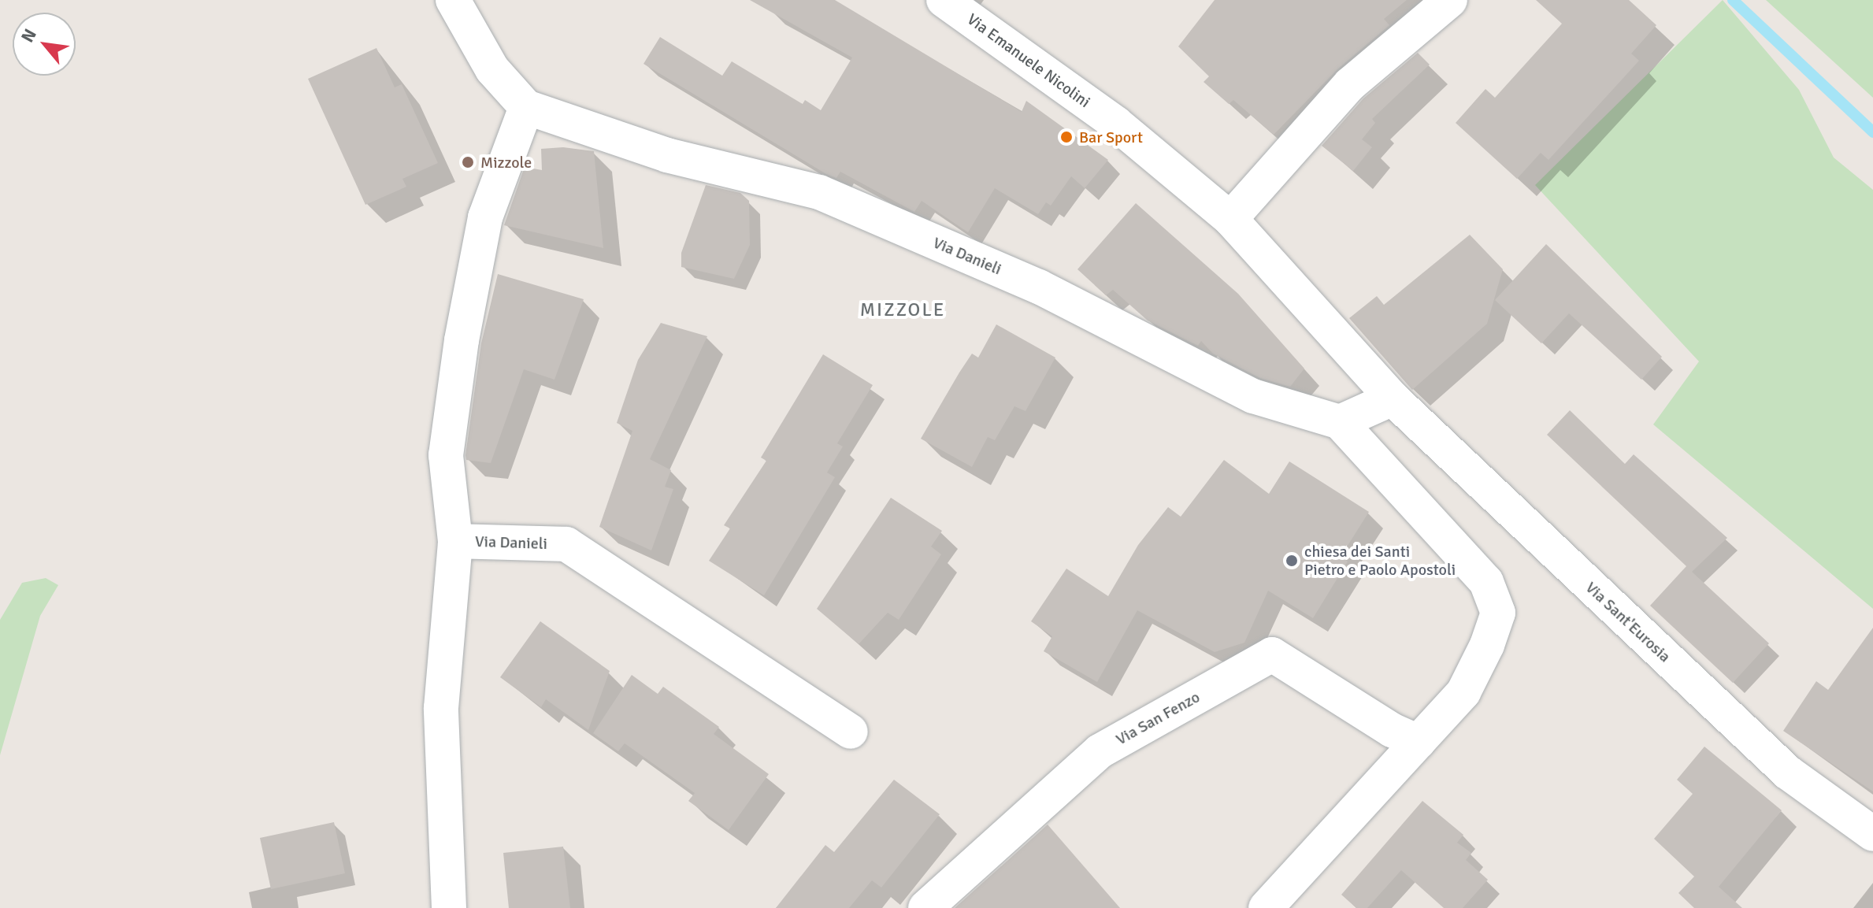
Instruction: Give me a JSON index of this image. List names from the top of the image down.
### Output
{
  "streets": {
    "street": [
      "Via Emanuele Nicolini",
      "Via Danieli",
      "Via Sant'Eurosia",
      "Via San Fenzo"
    ]
  },
  "crossings": [
    ["Via Emanuele Nicolini", "Via Sant'Eurosia"]
  ],
  "districts": ["MIZZOLE"],
  "places": ["Bar Sport", "Mizzole", "chiesa dei Santi Pietro e Paolo Apostoli"],
  "north": "top left"
}
